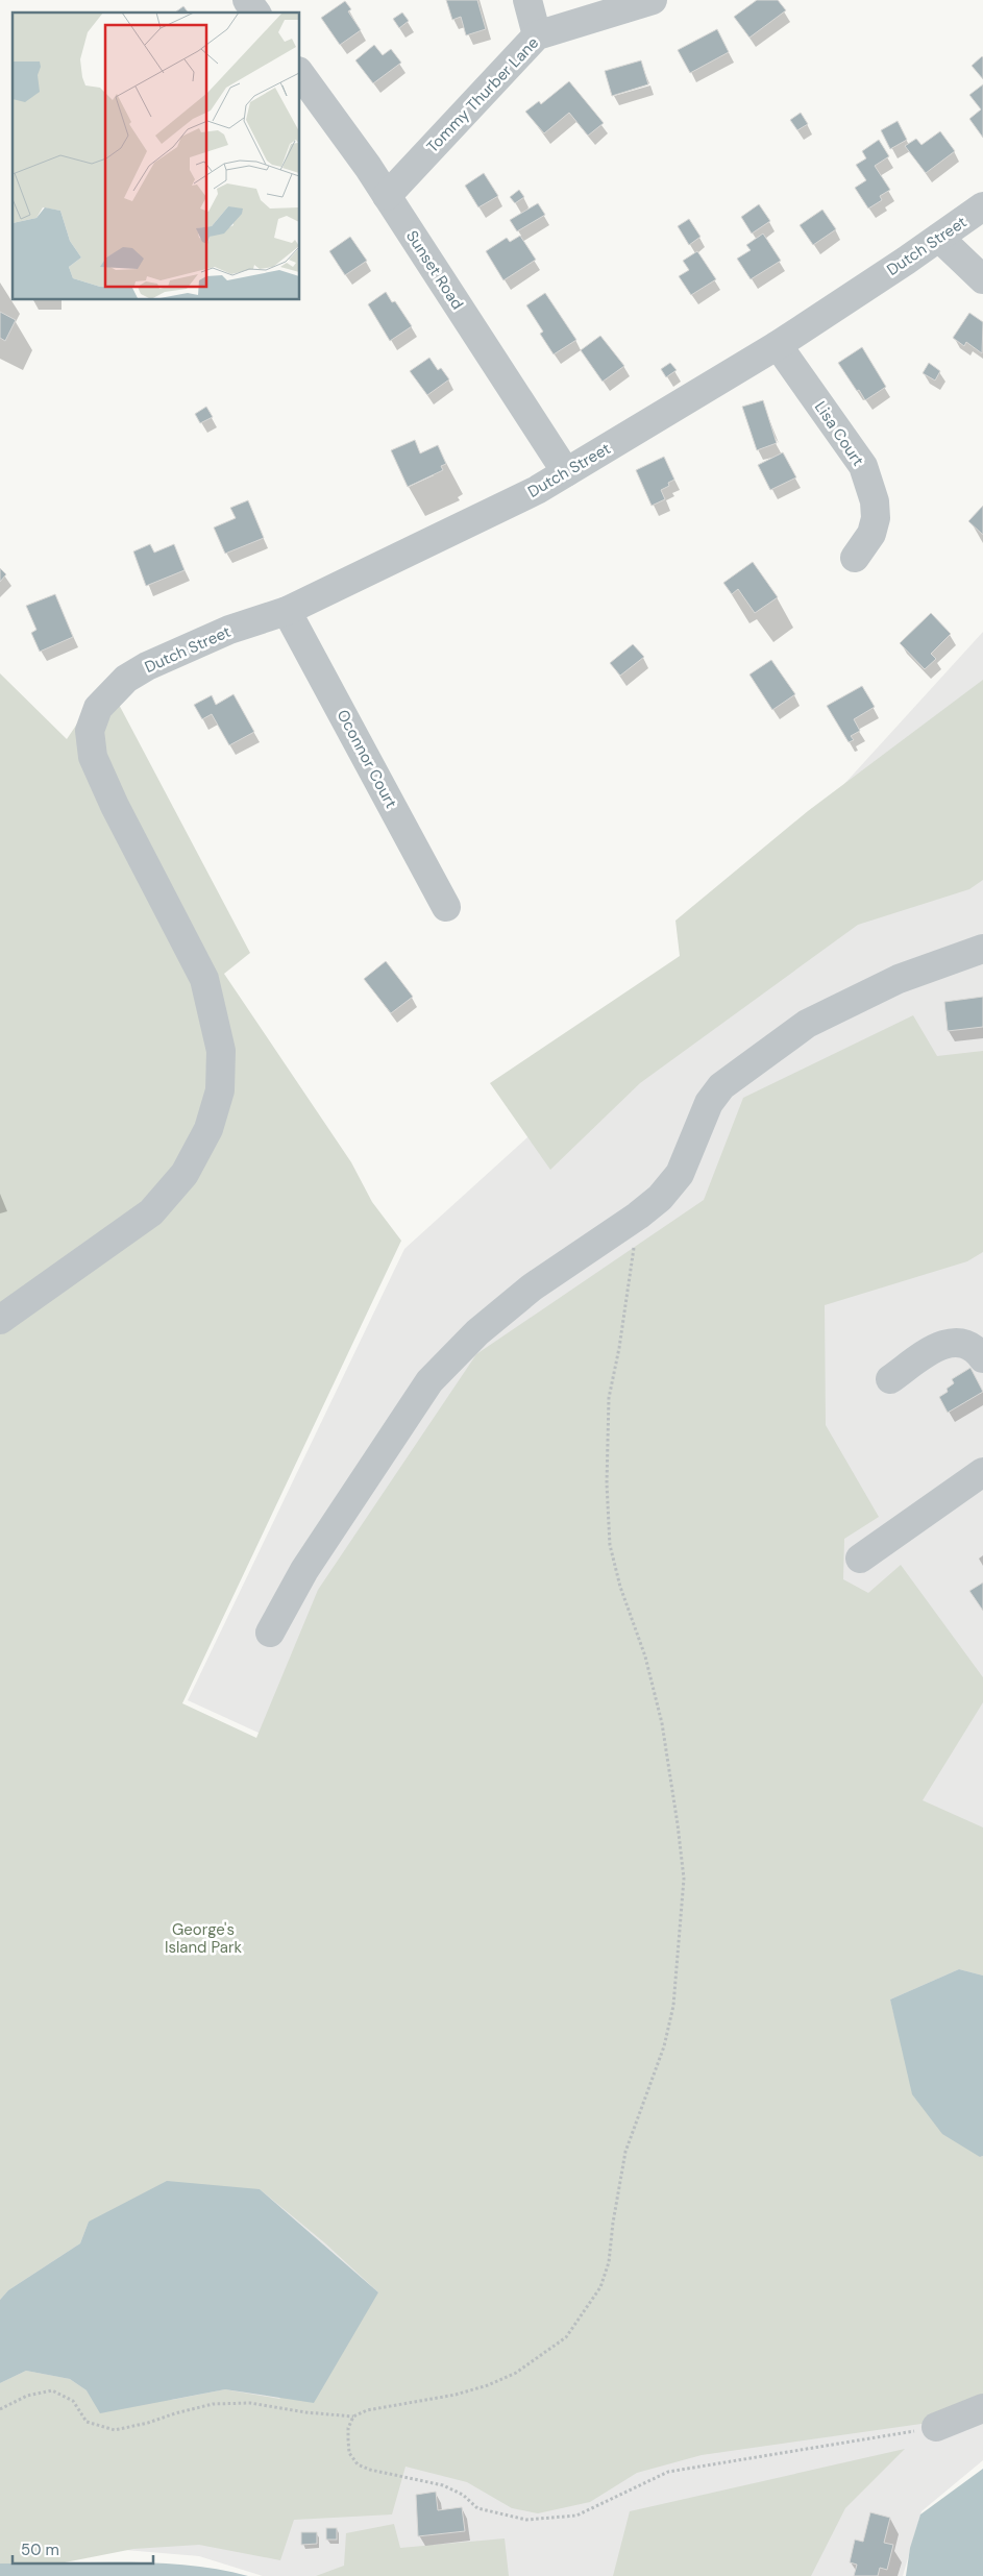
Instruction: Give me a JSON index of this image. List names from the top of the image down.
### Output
{
  "streets": {
    "street": [
      "Tommy Thurber Lane",
      "Dutch Street",
      "Sunset Road",
      "Lisa Court",
      "Oconnor Court"
    ]
  },
  "crossings": [
    ["Tommy Thurber Lane", "Sunset Road"],
    ["Dutch Street", "Sunset Road"],
    ["Dutch Street", "Lisa Court"],
    ["Dutch Street", "Oconnor Court"]
  ],
  "parks": ["George's Island Park"],
  "scale_bar": "50 m"
}
